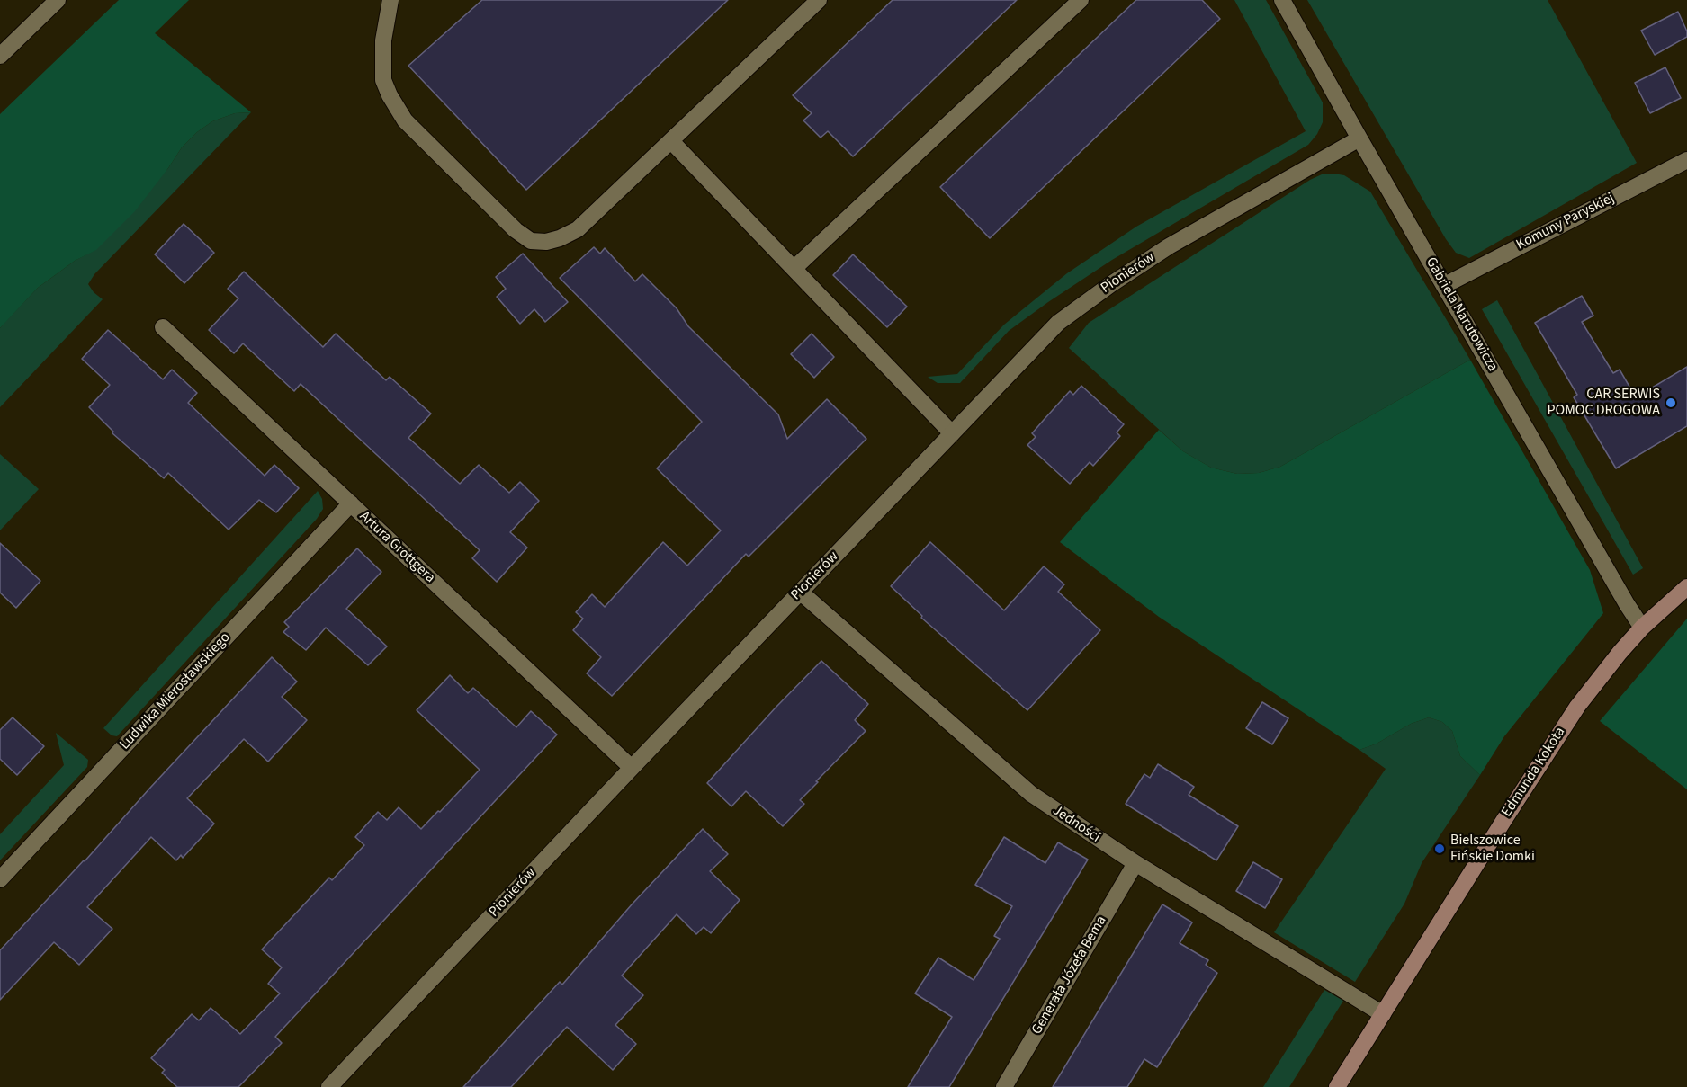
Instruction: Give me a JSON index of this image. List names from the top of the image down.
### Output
{
  "streets": {
    "street": [
      "Komuny Paryskiej",
      "Pionierów",
      "Gabriela Narutowicza",
      "Artura Grottgera",
      "Ludwika Mierosławskiego",
      "Edmunda Kokota",
      "Jedności",
      "Generała Józefa Bema"
    ]
  },
  "crossings": [
    ["Komuny Paryskiej", "Gabriela Narutowicza"],
    ["Pionierów", "Gabriela Narutowicza"],
    ["Pionierów", "Artura Grottgera"],
    ["Pionierów", "Jedności"],
    ["Gabriela Narutowicza", "Edmunda Kokota"],
    ["Artura Grottgera", "Ludwika Mierosławskiego"],
    ["Edmunda Kokota", "Jedności"],
    ["Jedności", "Generała Józefa Bema"]
  ],
  "places": ["CAR SERWIS POMOC DROGOWA", "Bielszowice Fińskie Domki"]
}
